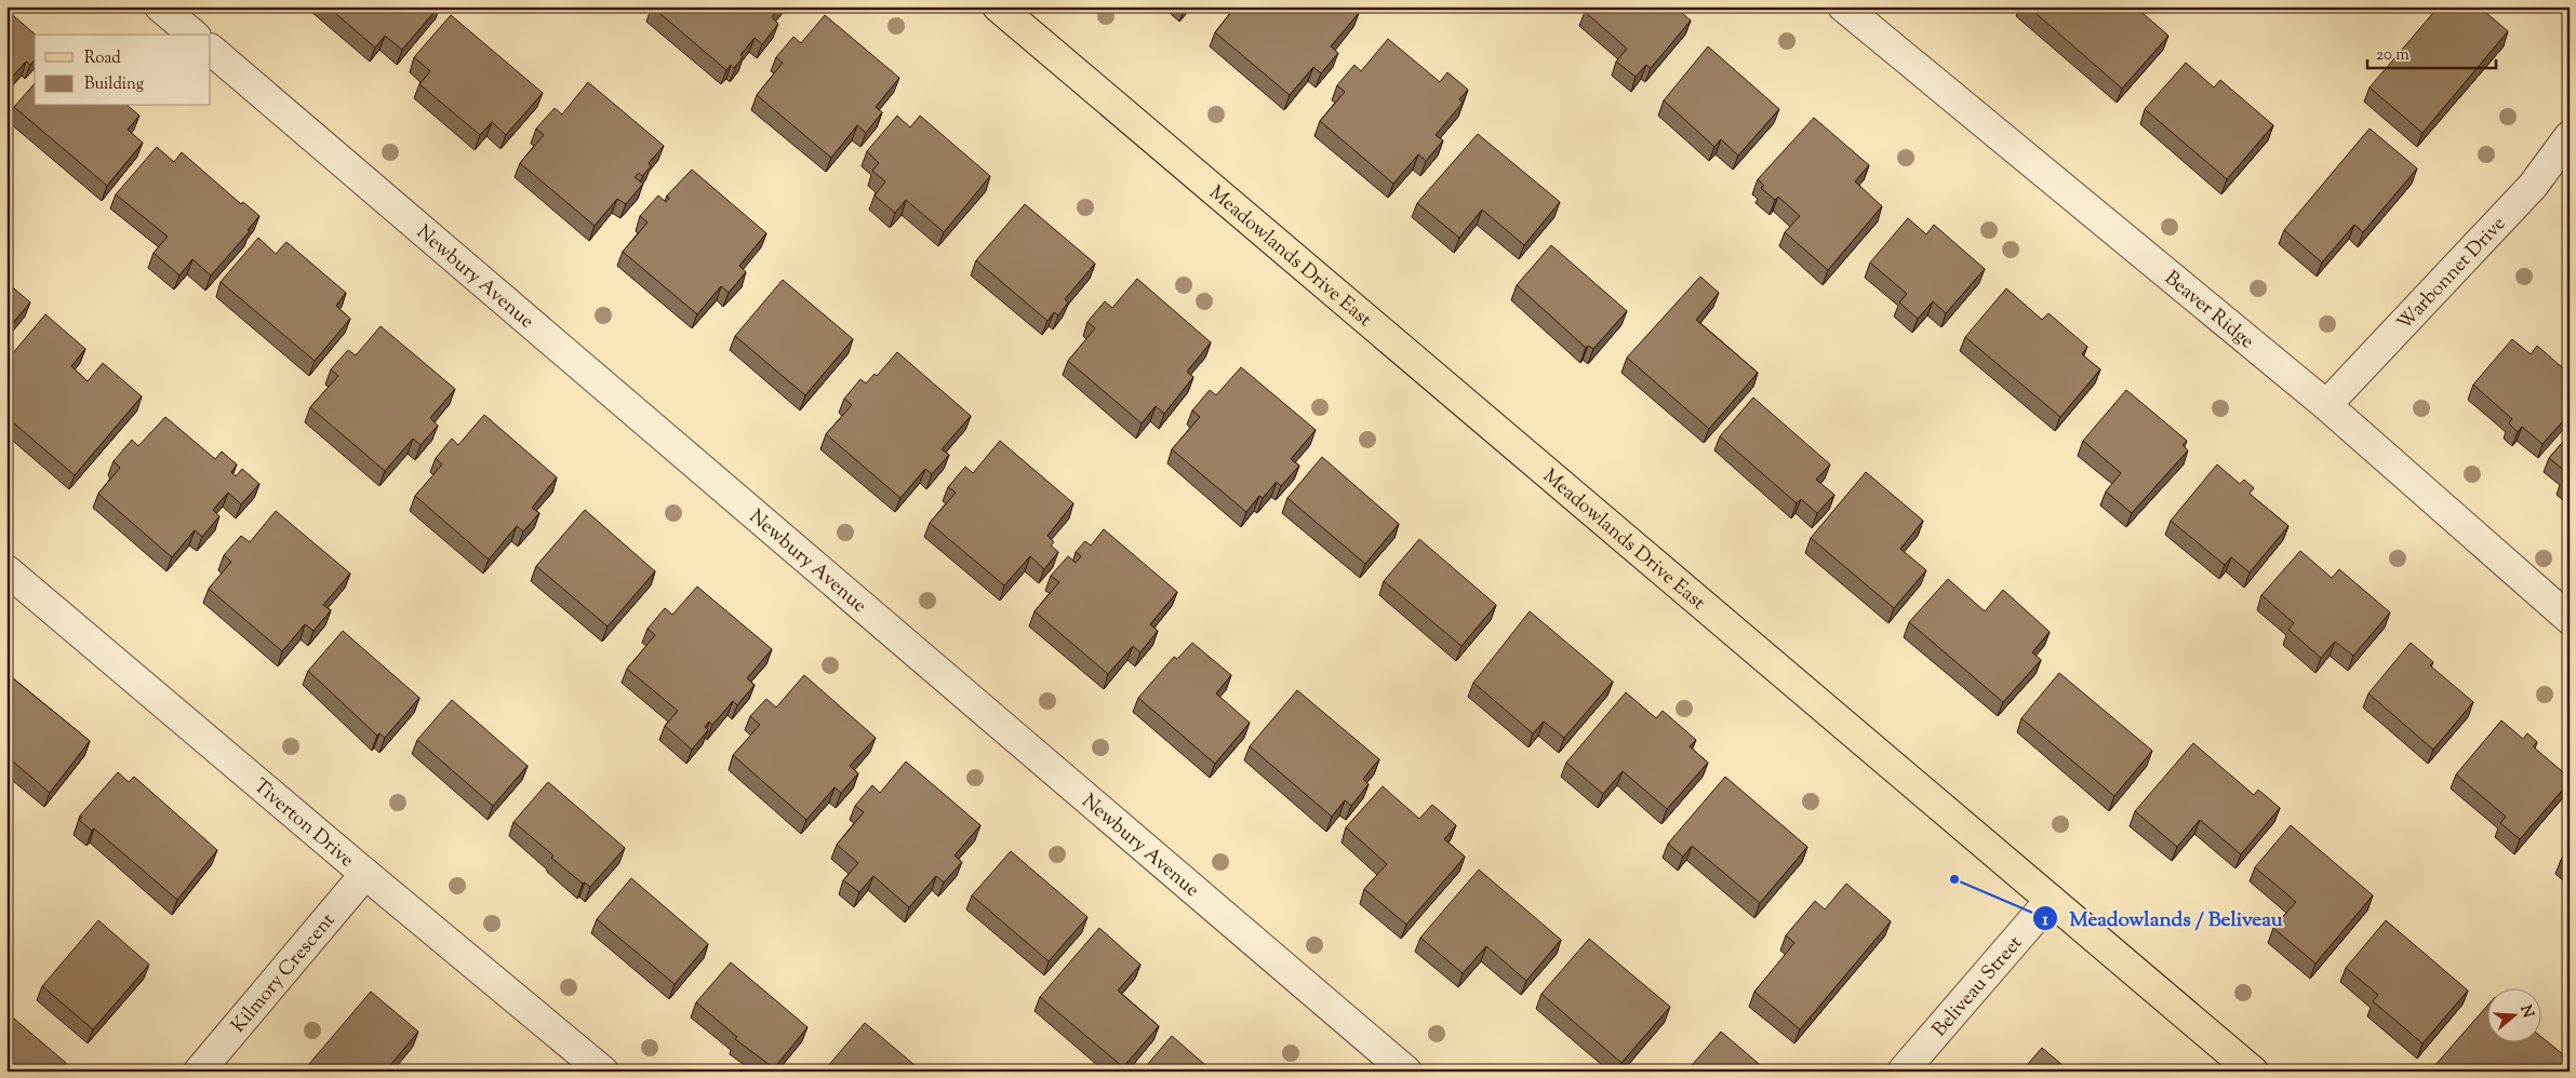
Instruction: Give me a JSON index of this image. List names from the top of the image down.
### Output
{
  "streets": {
    "main road": ["Meadowlands Drive East"],
    "street": [
      "Warbonnet Drive",
      "Newbury Avenue",
      "Beaver Ridge",
      "Tiverton Drive",
      "Kilmory Crescent",
      "Beliveau Street"
    ]
  },
  "crossings": [
    ["Meadowlands Drive East", "Beliveau Street"],
    ["Warbonnet Drive", "Beaver Ridge"],
    ["Tiverton Drive", "Kilmory Crescent"]
  ],
  "places": ["Meadowlands / Beliveau"],
  "legend": ["Road", "Building"],
  "scale_bar": "20 m",
  "north": "right"
}
